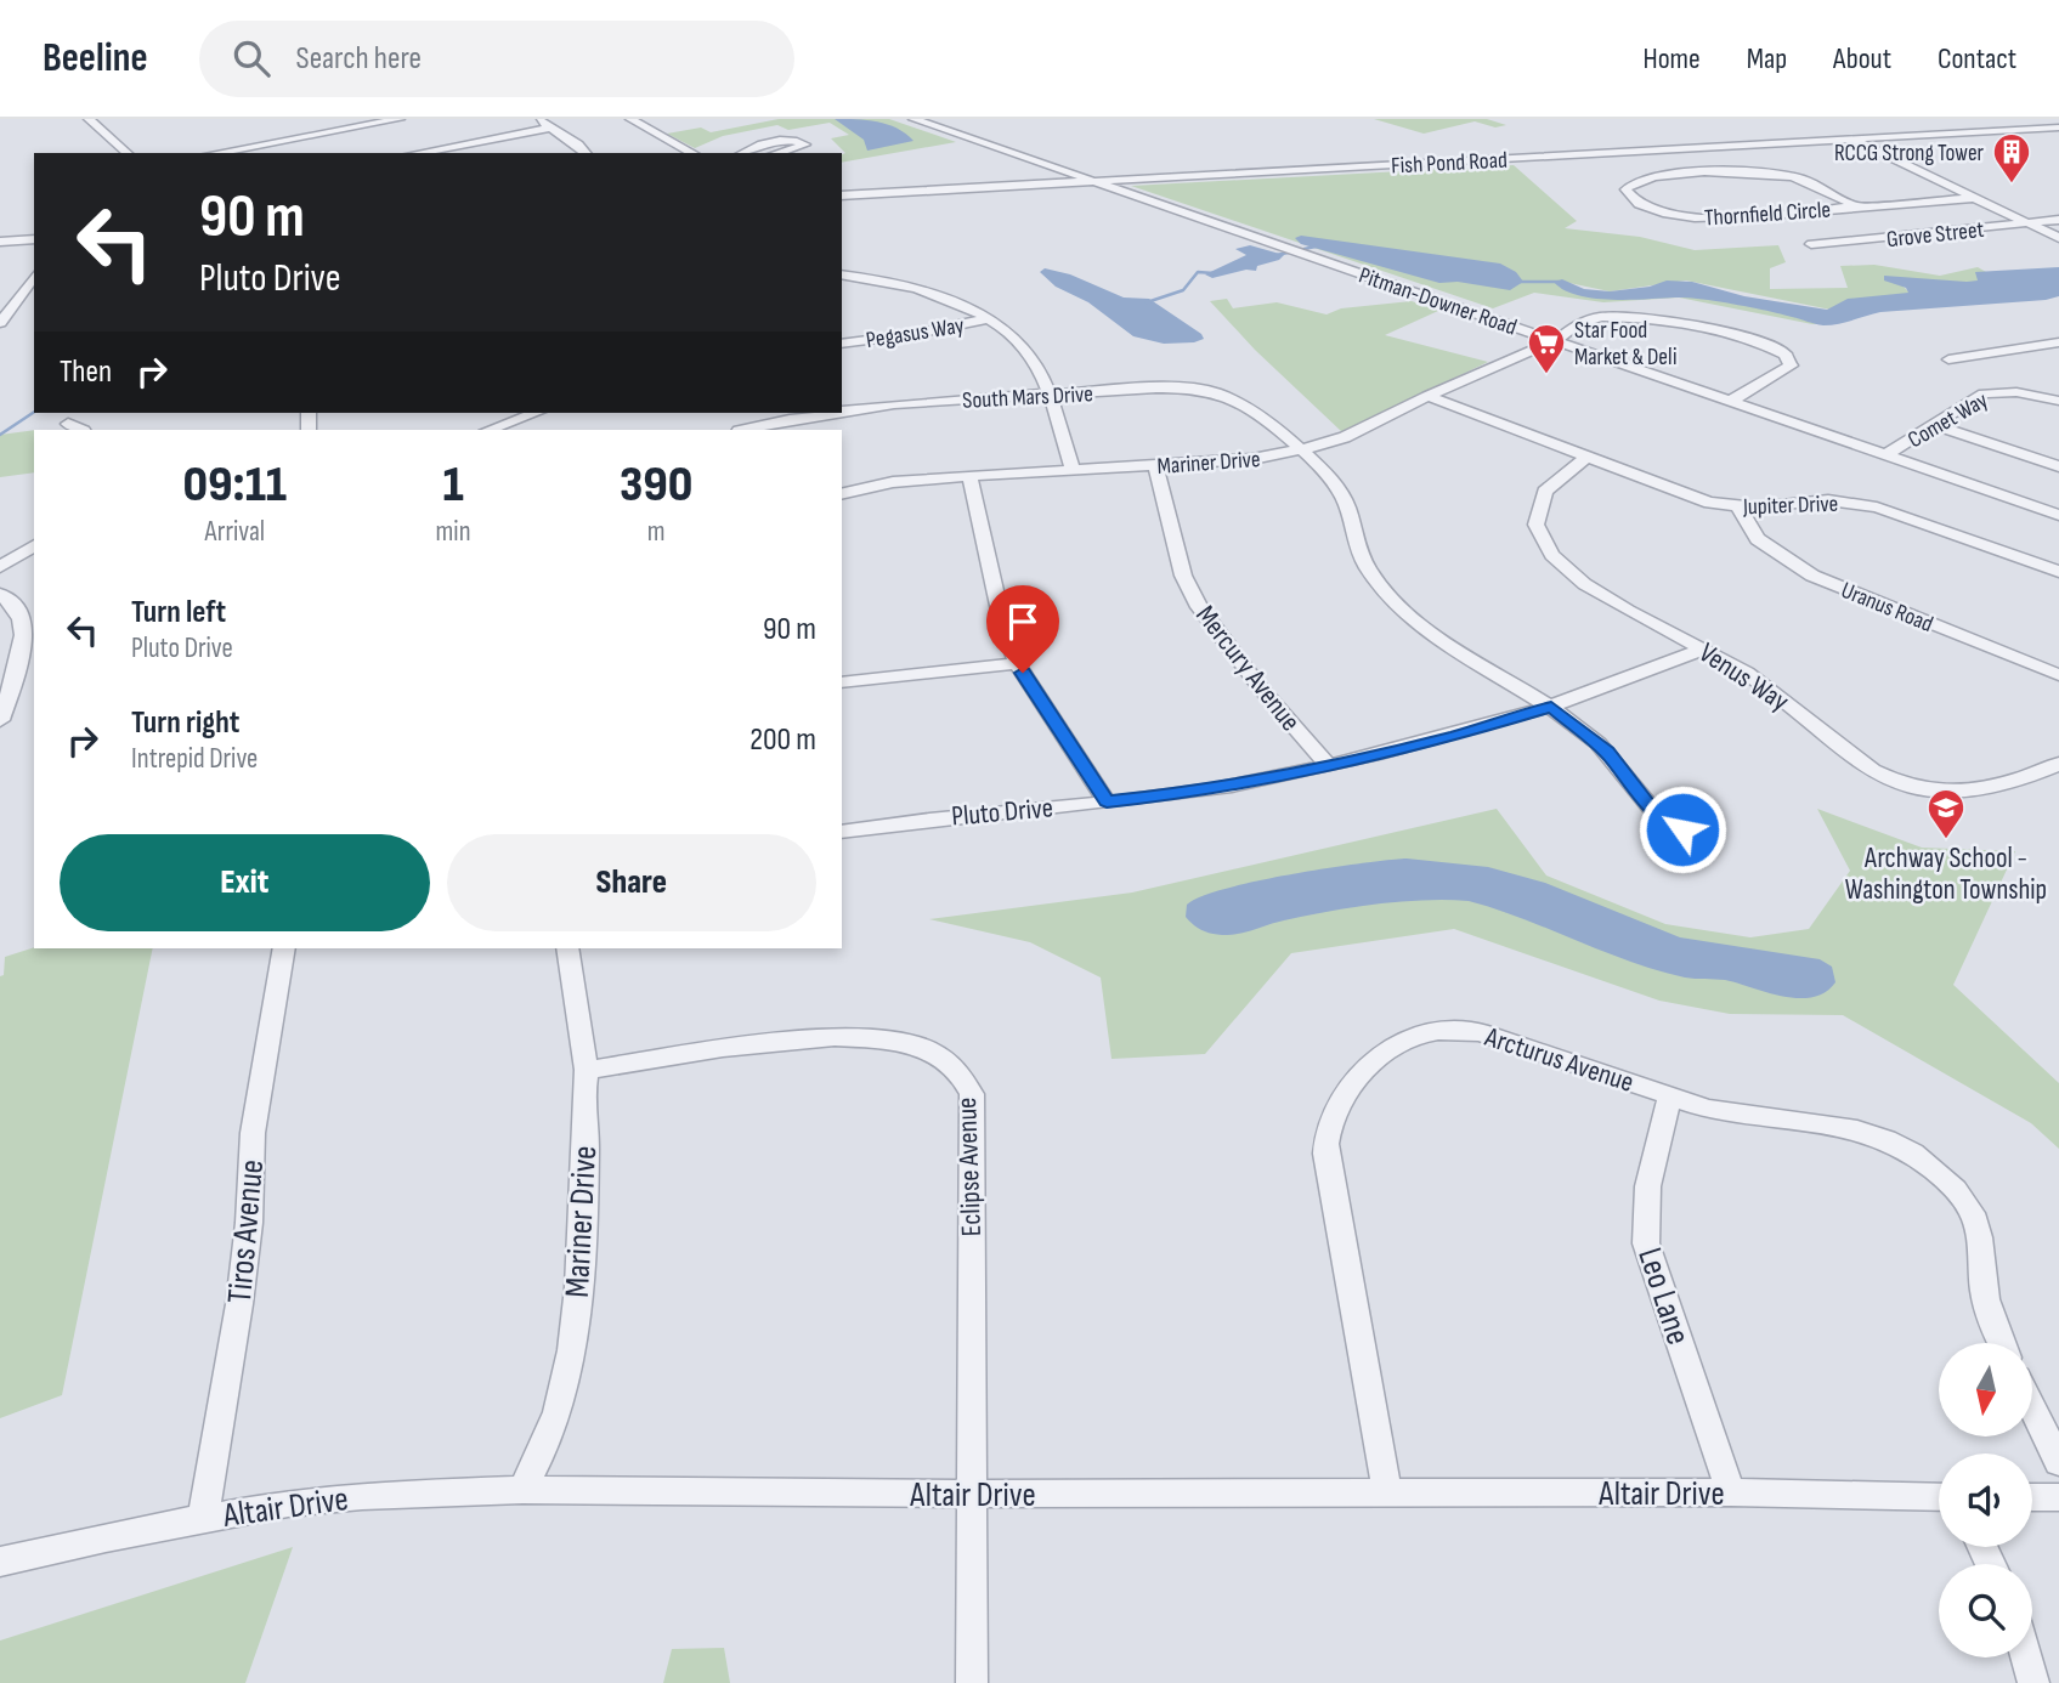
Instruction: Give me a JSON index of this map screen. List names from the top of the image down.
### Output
{
  "streets": {
    "street": [
      "Fish Pond Road",
      "Thornfield Circle",
      "Grove Street",
      "Pitman-Downer Road",
      "Pegasus Way",
      "South Mars Drive",
      "Comet Way",
      "Mariner Drive",
      "Jupiter Drive",
      "Uranus Road",
      "Mercury Avenue",
      "Venus Way",
      "Pluto Drive",
      "Arcturus Avenue",
      "Eclipse Avenue",
      "Tiros Avenue",
      "Leo Lane",
      "Altair Drive"
    ]
  },
  "crossings": [
    ["Fish Pond Road", "Pitman-Downer Road"],
    ["Pitman-Downer Road", "Comet Way"],
    ["Pitman-Downer Road", "Mariner Drive"],
    ["South Mars Drive", "Mariner Drive"],
    ["South Mars Drive", "Pluto Drive"],
    ["Mariner Drive", "Jupiter Drive"],
    ["Mariner Drive", "Mercury Avenue"],
    ["Mariner Drive", "Eclipse Avenue"],
    ["Mariner Drive", "Altair Drive"],
    ["Jupiter Drive", "Uranus Road"],
    ["Jupiter Drive", "Venus Way"],
    ["Mercury Avenue", "Pluto Drive"],
    ["Venus Way", "Pluto Drive"],
    ["Arcturus Avenue", "Leo Lane"],
    ["Arcturus Avenue", "Altair Drive"],
    ["Eclipse Avenue", "Altair Drive"],
    ["Tiros Avenue", "Altair Drive"],
    ["Leo Lane", "Altair Drive"]
  ],
  "places": {
    "building": ["RCCG Strong Tower"],
    "supermarket": ["Star Food Market & Deli"],
    "school or university": ["Archway School - Washington Township"]
  },
  "north": "bottom",
  "page": {
    "header": "Beeline",
    "search": "Search here",
    "nav": [
      "Home",
      "Map",
      "About",
      "Contact"
    ],
    "turn": ["90 m", "Pluto Drive"],
    "then": "Then",
    "eta": [
      "09:11",
      "Arrival",
      "1",
      "min",
      "390",
      "m"
    ],
    "list": [
      {
        "name": "Turn left",
        "note": "Pluto Drive",
        "value": "90 m"
      },
      {
        "name": "Turn right",
        "note": "Intrepid Drive",
        "value": "200 m"
      }
    ],
    "buttons": ["Exit", "Share"]
  }
}
